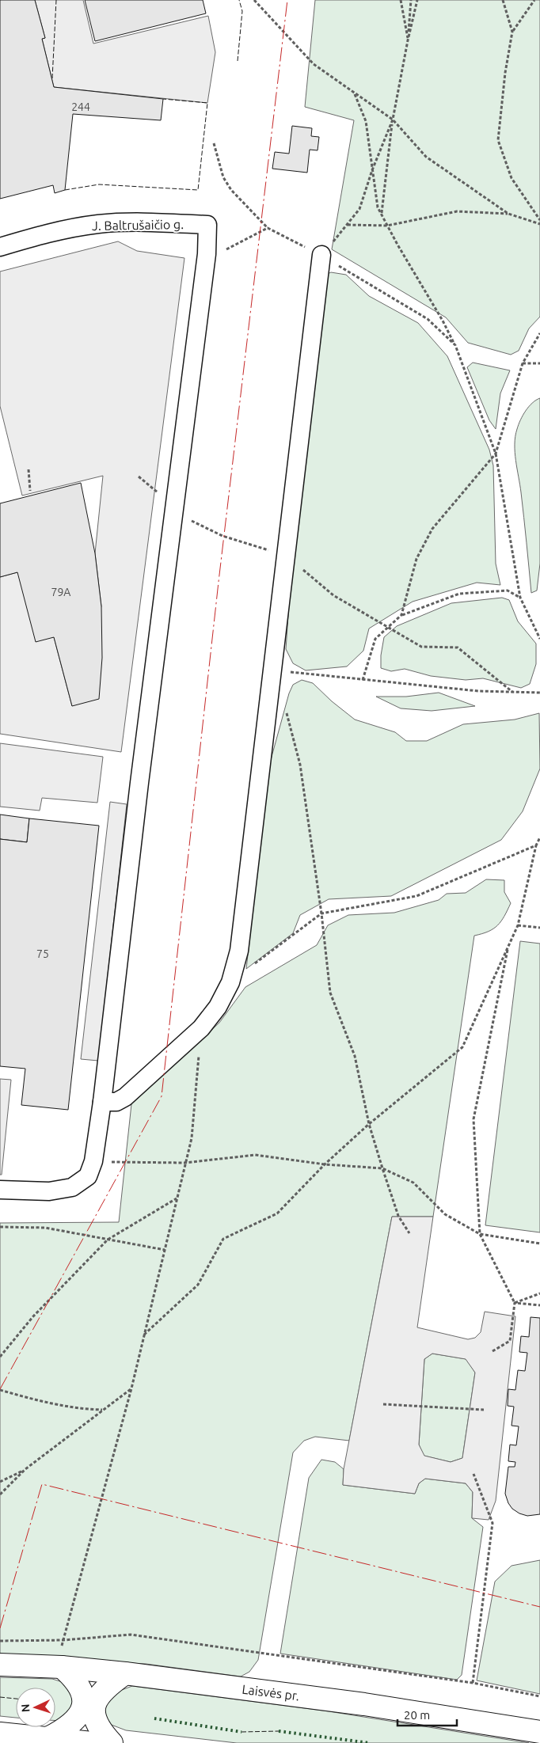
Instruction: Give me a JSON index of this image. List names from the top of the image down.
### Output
{
  "streets": {
    "main road": ["Laisvės pr."],
    "street": ["J. Baltrušaičio g."]
  },
  "house_numbers": ["244", "79A", "75"],
  "scale_bar": "20 m",
  "north": "left"
}
